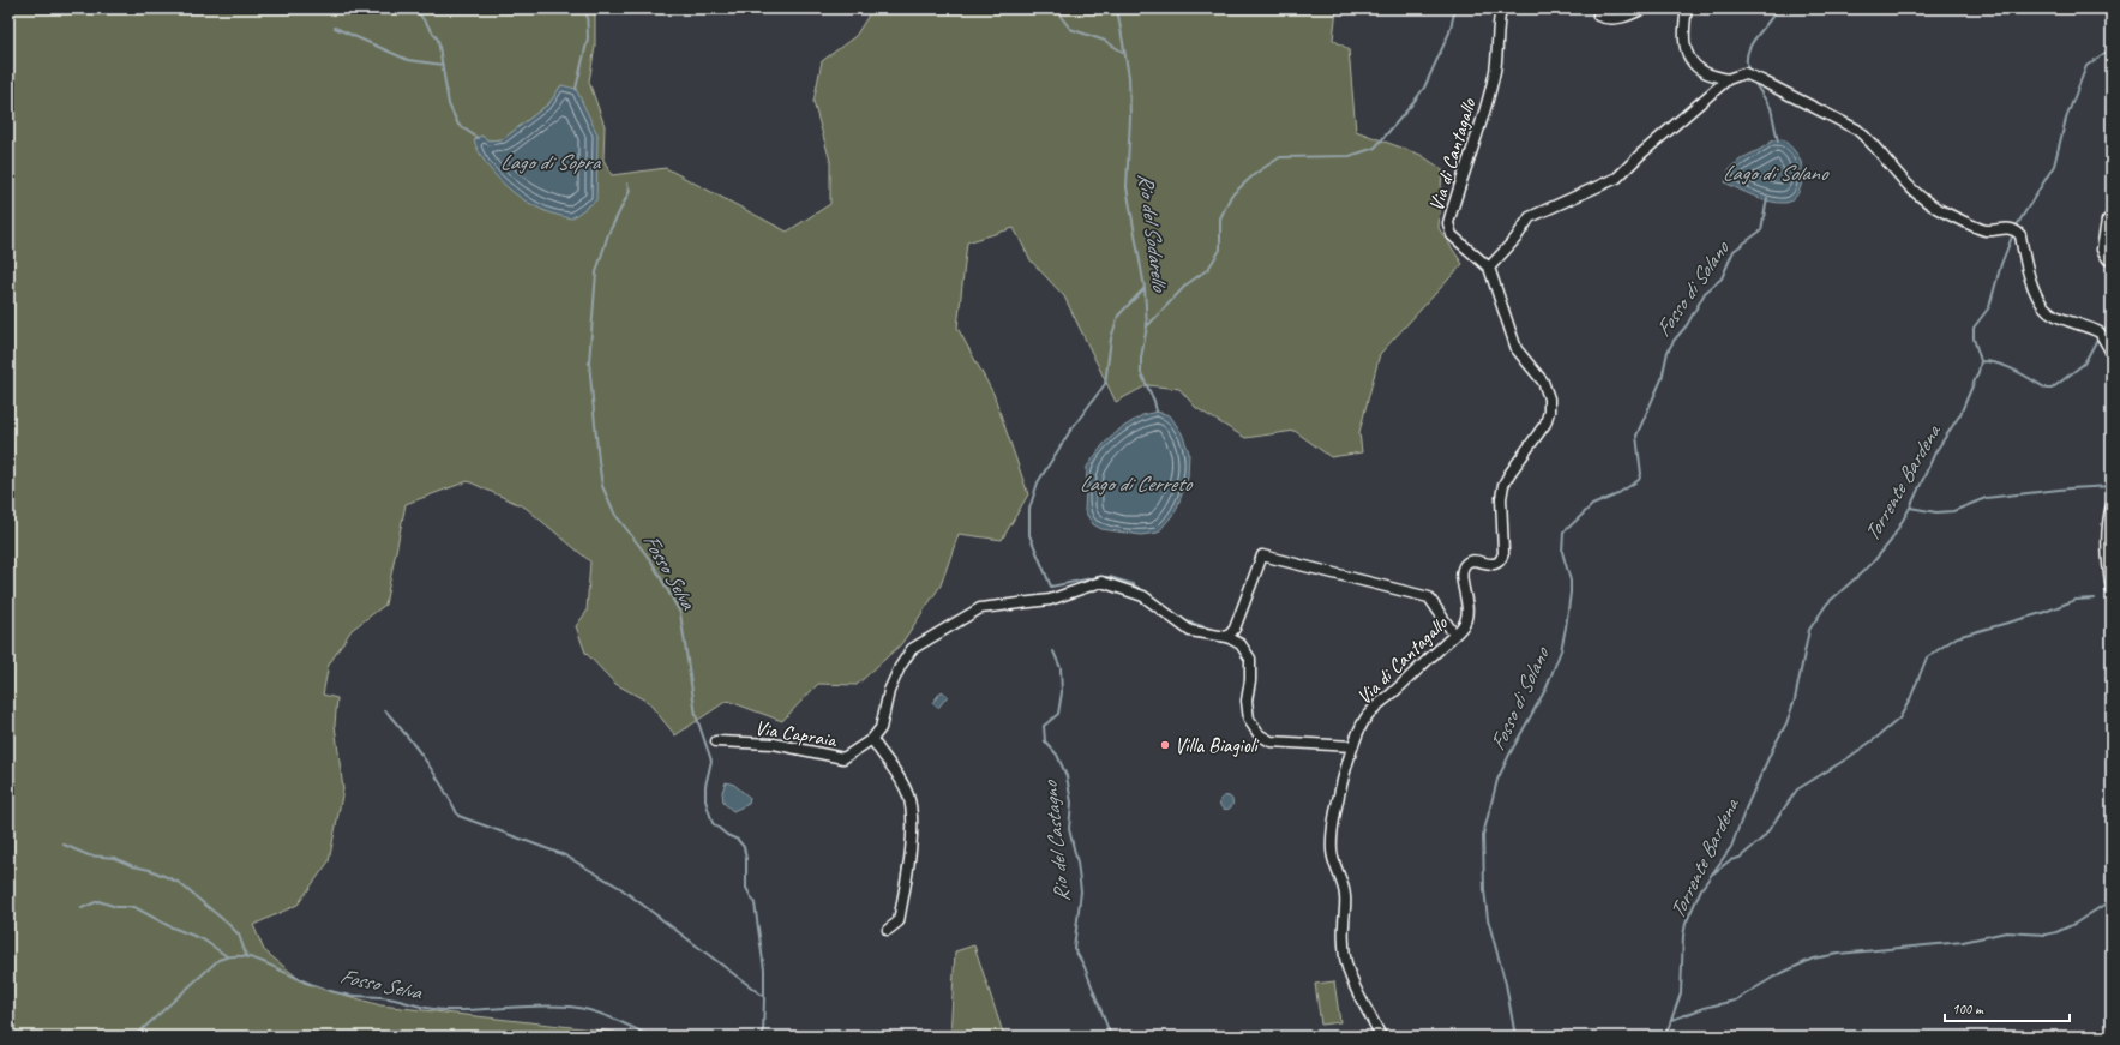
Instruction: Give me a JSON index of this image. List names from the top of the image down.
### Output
{
  "streets": {
    "street": ["Via di Cantagallo", "Via Capraia"]
  },
  "water": [
    "Lago di Sopra",
    "Lago di Solano",
    "Rio del Sodarello",
    "Fosso di Solano",
    "Lago di Cerreto",
    "Torrente Bardena",
    "Fosso Selva",
    "Rio del Castagno"
  ],
  "places": ["Villa Biagioli"],
  "scale_bar": "100 m"
}
